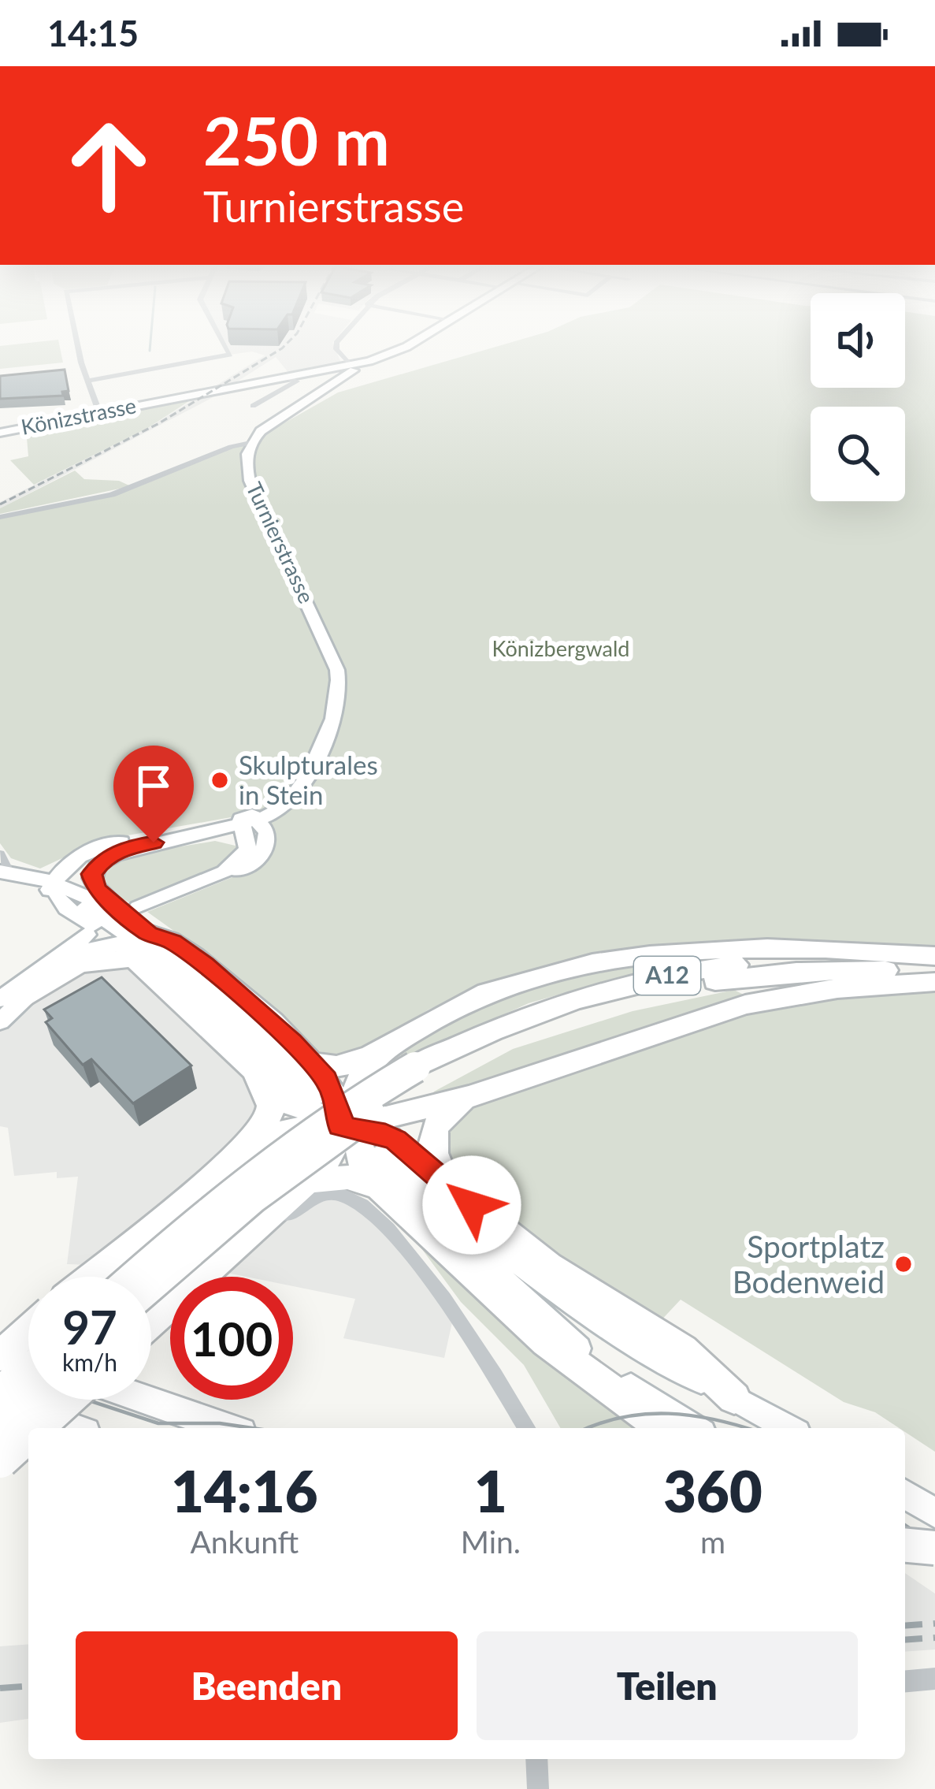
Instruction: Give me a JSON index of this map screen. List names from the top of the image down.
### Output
{
  "streets": {
    "highway": ["A12"],
    "main road": ["Könizstrasse", "Turnierstrasse"]
  },
  "crossings": [
    ["Könizstrasse", "Turnierstrasse"]
  ],
  "parks": ["Könizbergwald"],
  "places": ["Skulpturales in Stein", "Sportplatz Bodenweid"],
  "page": {
    "status": "14:15",
    "turn": ["250 m", "Turnierstrasse"],
    "speed": "97 km/h",
    "limit": "100",
    "eta": [
      "14:16",
      "Ankunft",
      "1",
      "Min.",
      "360",
      "m"
    ],
    "buttons": ["Beenden", "Teilen"]
  }
}
